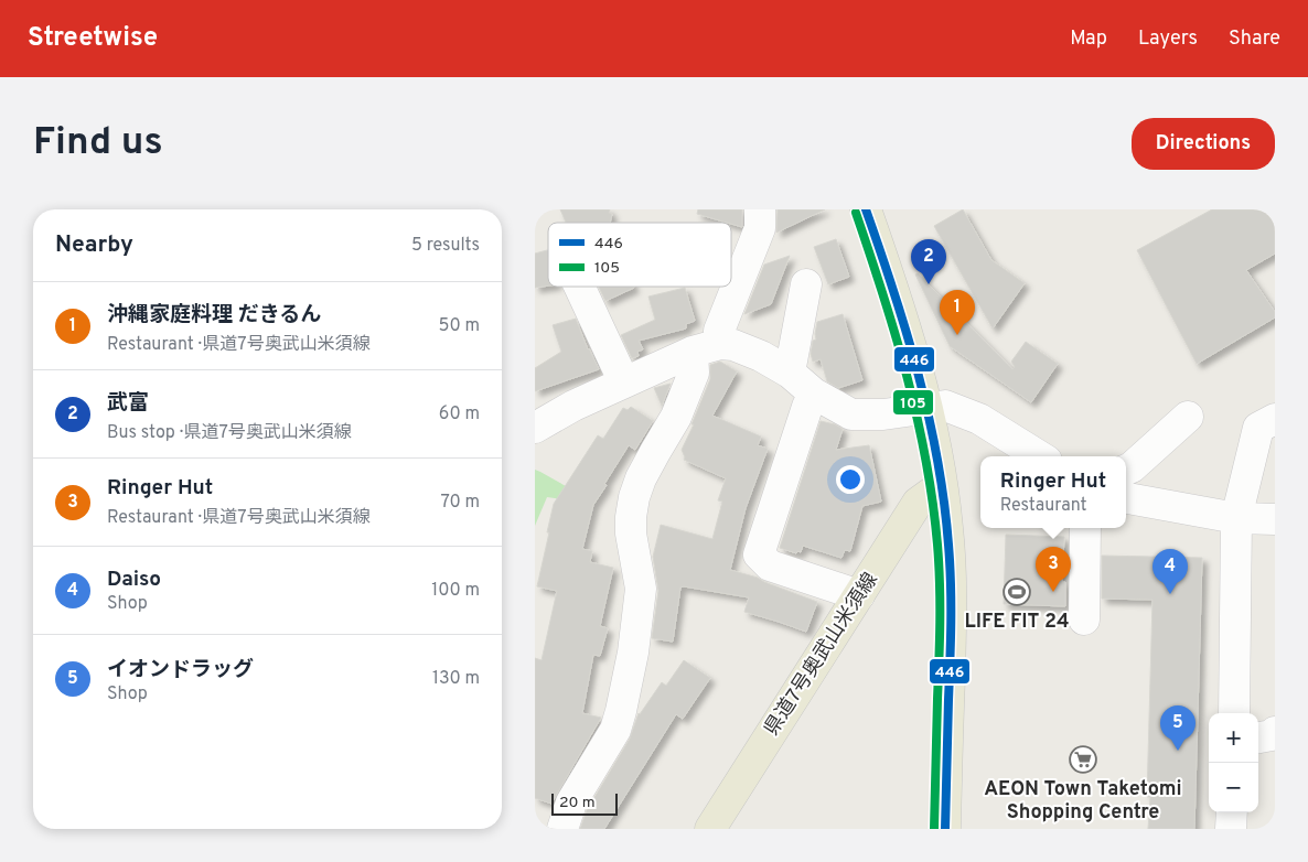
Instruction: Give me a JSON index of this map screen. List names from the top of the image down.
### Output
{
  "streets": {
    "main road": ["県道7号奥武山米須線"]
  },
  "places": {
    "sports": ["LIFE FIT 24"],
    "supermarket": ["AEON Town Taketomi Shopping Centre"]
  },
  "lines": ["transit line 446", "transit line 105"],
  "legend": ["446", "105"],
  "scale_bar": "20 m",
  "page": {
    "header": "Streetwise",
    "nav": ["Map", "Layers", "Share"],
    "buttons": "Directions",
    "title": "Find us",
    "heading": ["Nearby", "5 results"],
    "pins": [
      "2",
      "1",
      "3",
      "4",
      "5"
    ],
    "list": [
      {
        "mark": "1",
        "name": "沖縄家庭料理 だきるん",
        "note": "Restaurant · 県道7号奥武山米須線",
        "value": "50 m"
      },
      {
        "mark": "2",
        "name": "武富",
        "note": "Bus stop · 県道7号奥武山米須線",
        "value": "60 m"
      },
      {
        "mark": "3",
        "name": "Ringer Hut",
        "note": "Restaurant · 県道7号奥武山米須線",
        "value": "70 m"
      },
      {
        "mark": "4",
        "name": "Daiso",
        "note": "Shop",
        "value": "100 m"
      },
      {
        "mark": "5",
        "name": "イオンドラッグ",
        "note": "Shop",
        "value": "130 m"
      }
    ],
    "popup": ["Ringer Hut", "Restaurant"],
    "map_buttons": ["+", "−"],
    "scale": "20 m"
  }
}
